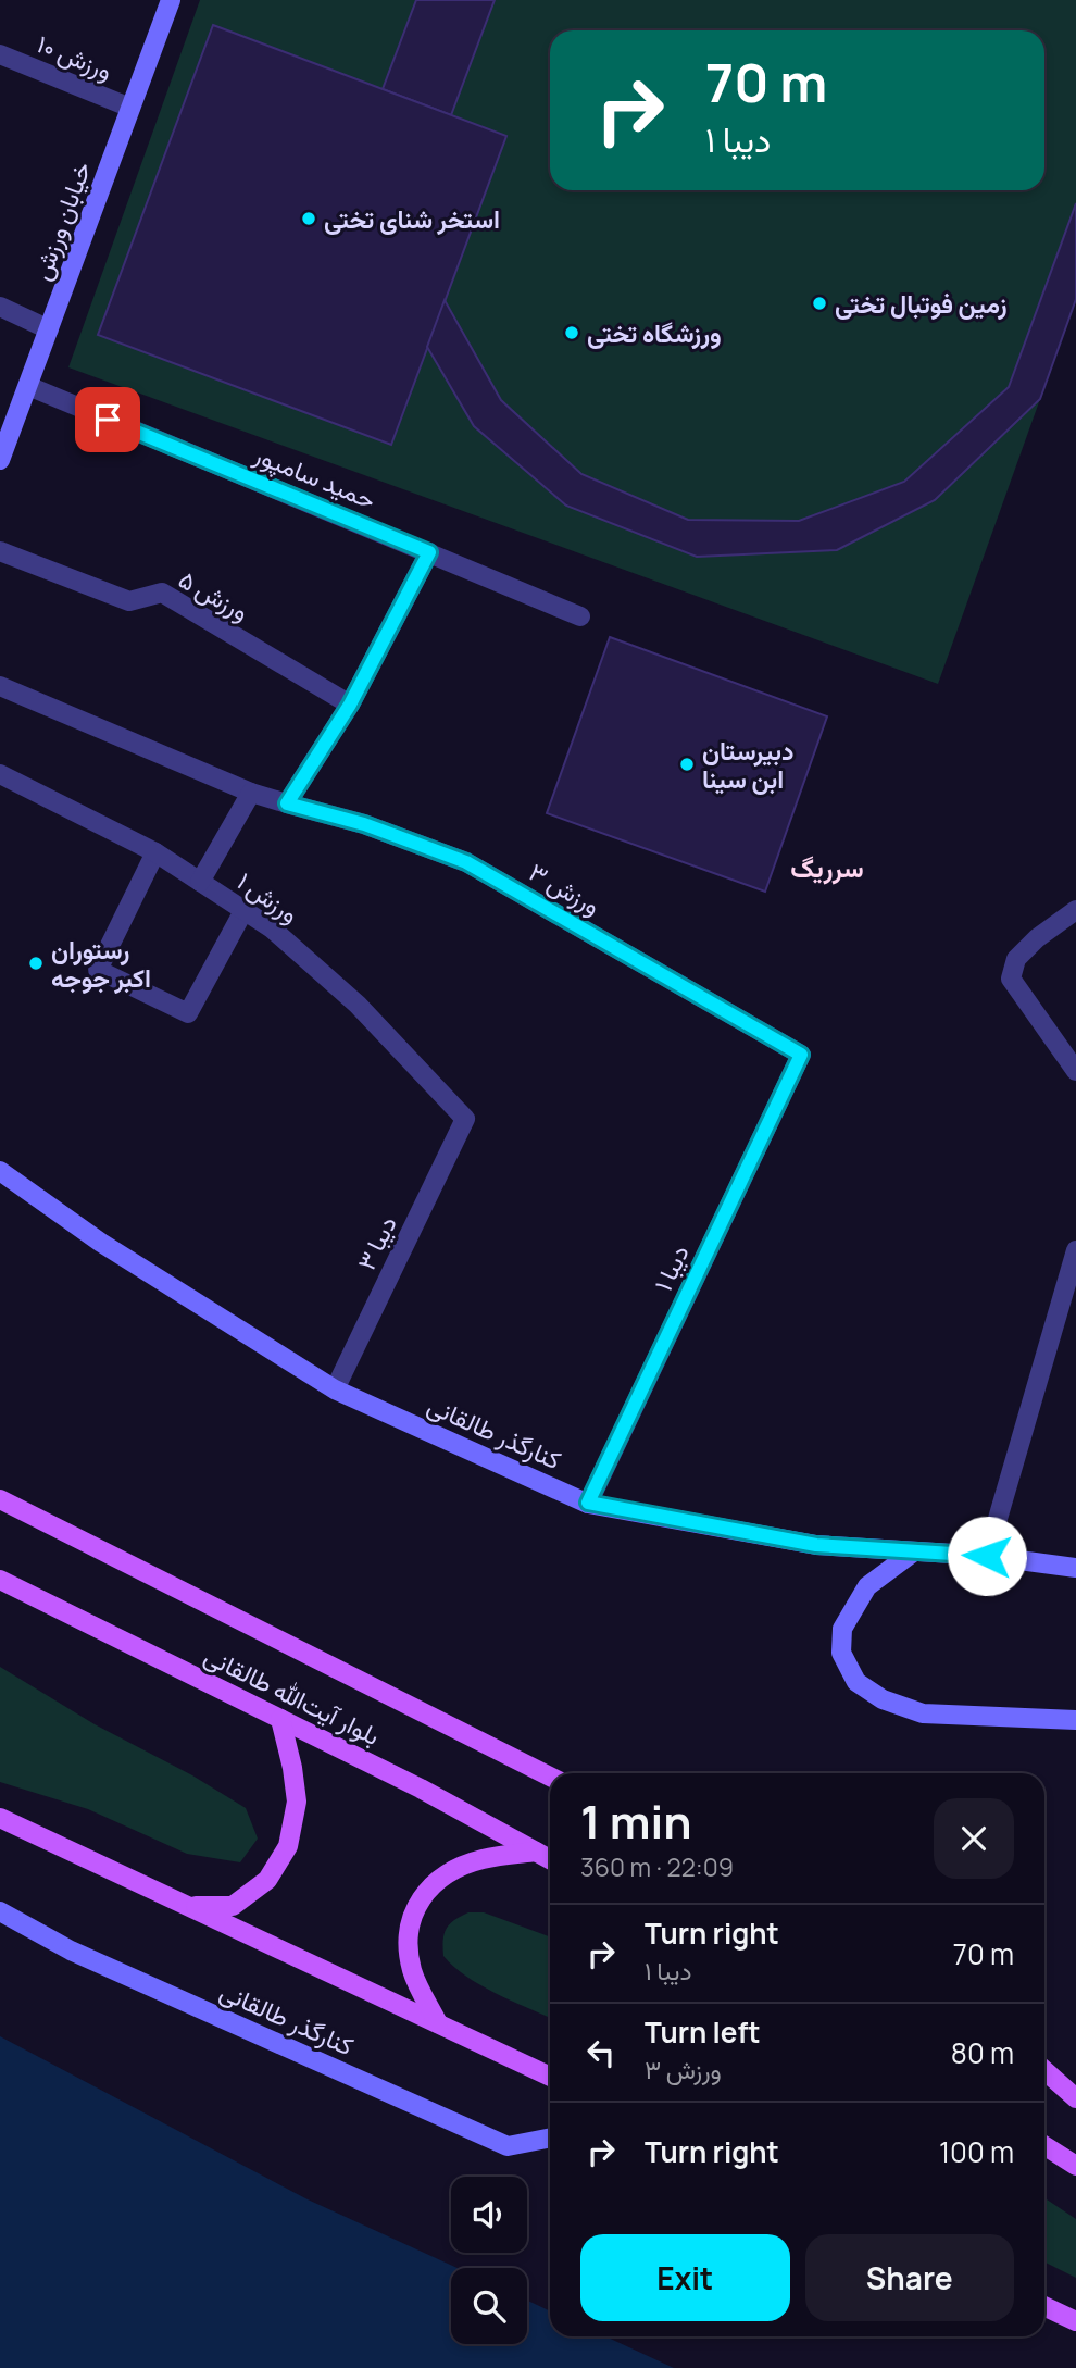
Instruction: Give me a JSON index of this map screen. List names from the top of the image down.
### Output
{
  "streets": {
    "main road": ["بلوار آیت‌الله طالقانی"],
    "street": [
      "ورزش ۱۰",
      "خیابان ورزش",
      "حمید سامپور",
      "ورزش ۵",
      "ورزش ۳",
      "ورزش ۱",
      "دیبا ۳",
      "دیبا ۱",
      "کنارگذر طالقانی"
    ]
  },
  "crossings": [
    ["ورزش ۱۰", "خیابان ورزش"],
    ["خیابان ورزش", "حمید سامپور"],
    ["ورزش ۳", "دیبا ۱"],
    ["ورزش ۱", "دیبا ۳"],
    ["دیبا ۳", "کنارگذر طالقانی"],
    ["دیبا ۱", "کنارگذر طالقانی"]
  ],
  "districts": ["سرریگ"],
  "places": [
    "استخر شنای تختی",
    "زمین فوتبال تختی",
    "ورزشگاه تختی",
    "دبیرستان ابن سینا",
    "رستوران اکبر جوجه"
  ],
  "page": {
    "turn": ["70 m", "دیبا ۱"],
    "heading": ["1 min", "360 m · 22:09"],
    "list": [
      {
        "name": "Turn right",
        "note": "دیبا ۱",
        "value": "70 m"
      },
      {
        "name": "Turn left",
        "note": "ورزش ۳",
        "value": "80 m"
      },
      {
        "name": "Turn right",
        "value": "100 m"
      }
    ],
    "buttons": ["Exit", "Share"]
  }
}
